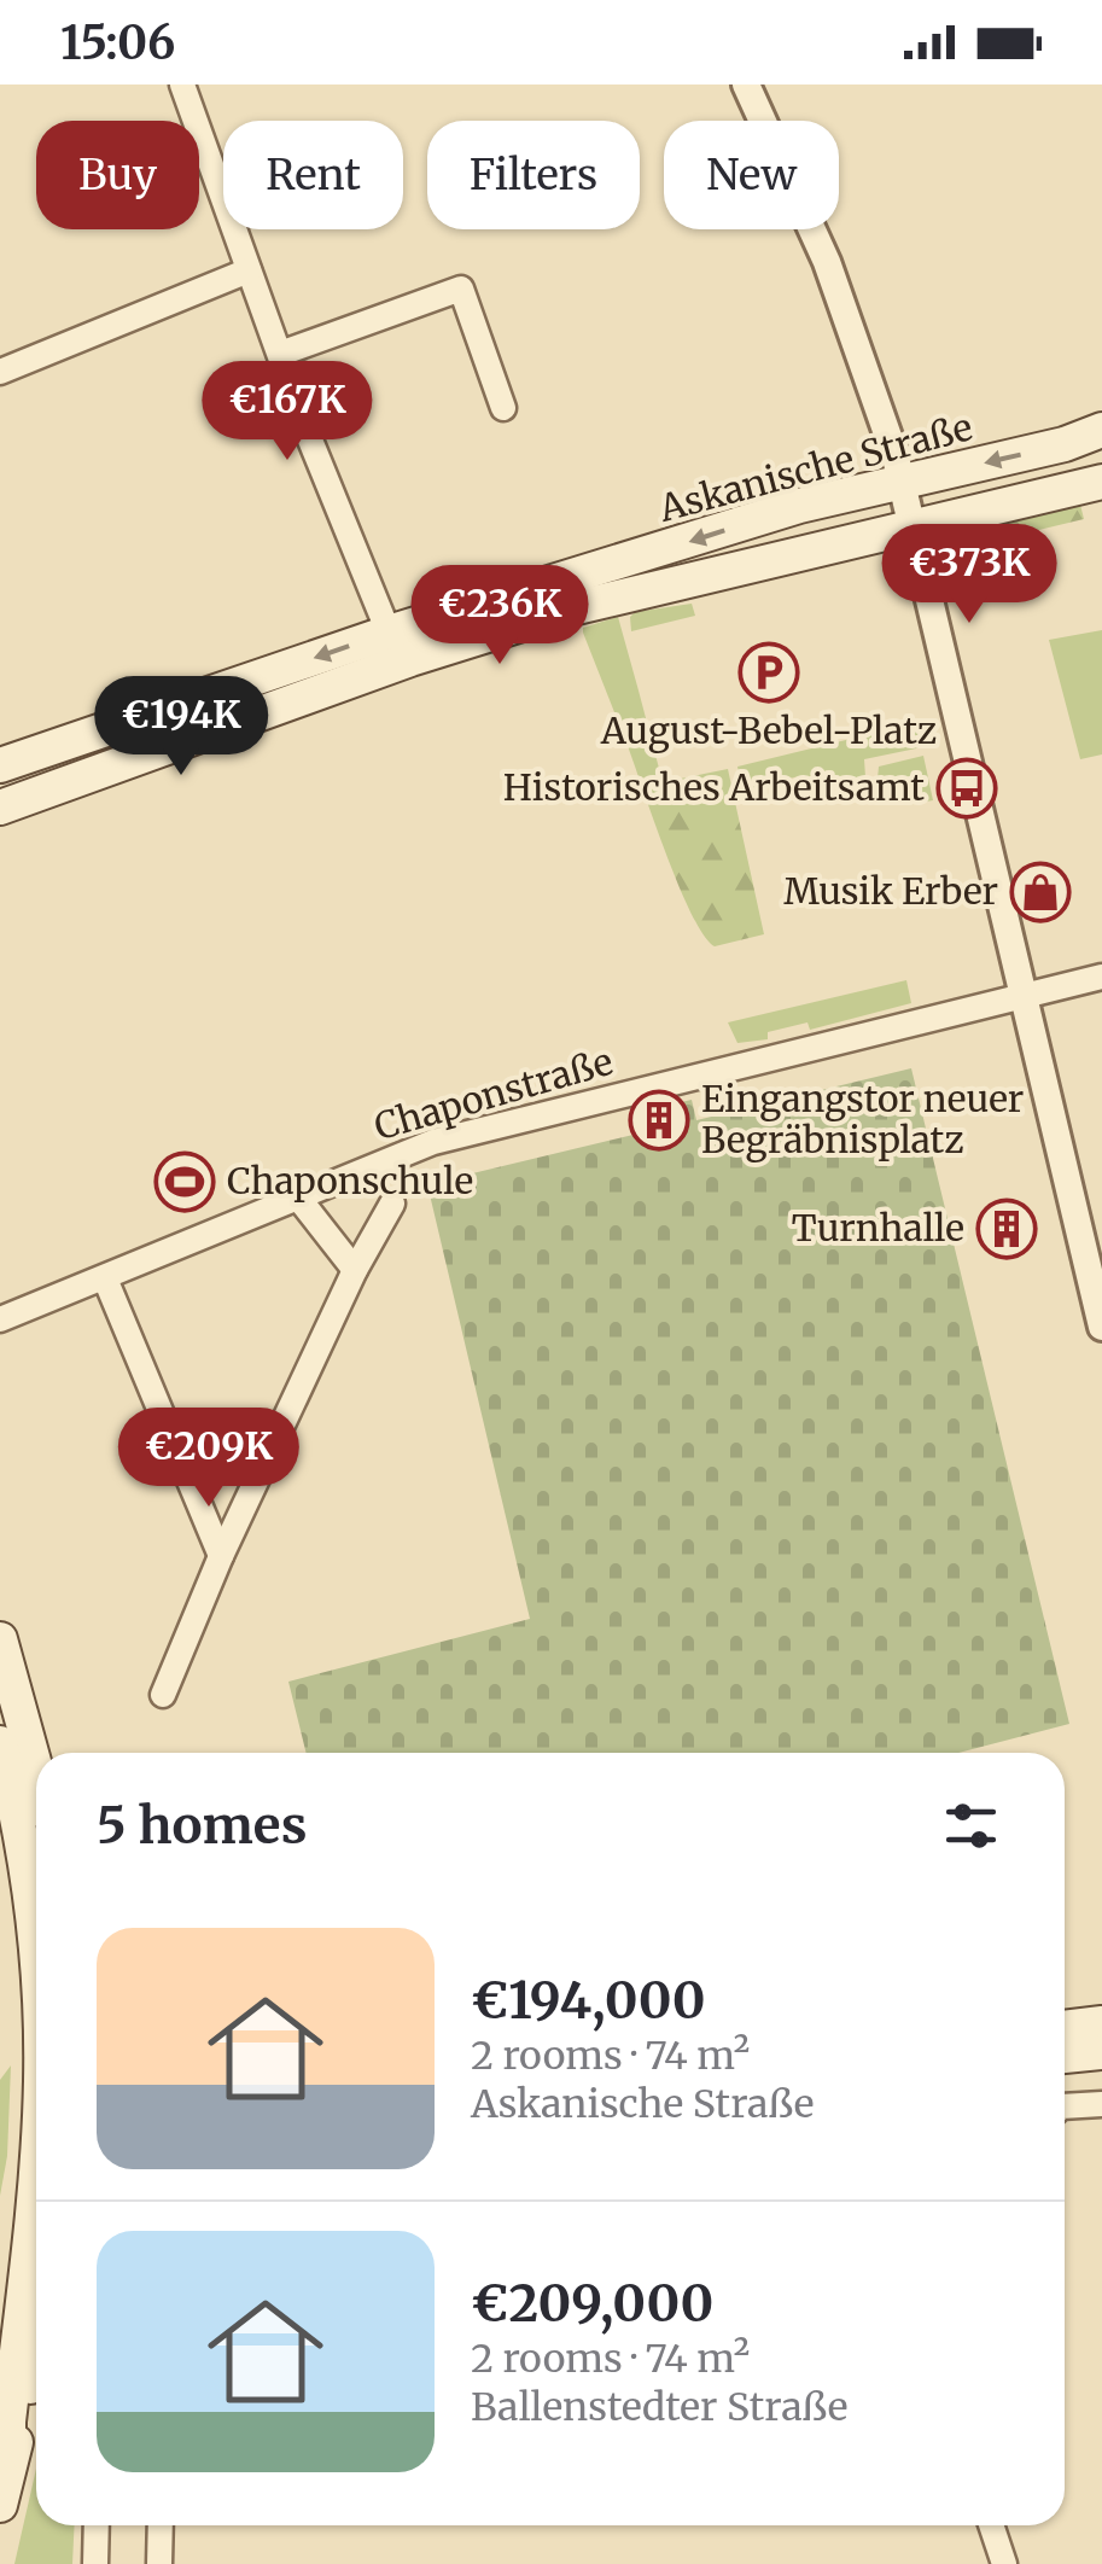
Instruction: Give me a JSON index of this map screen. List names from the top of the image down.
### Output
{
  "streets": {
    "main road": ["Askanische Straße"],
    "street": ["Chaponstraße"]
  },
  "places": {
    "parking": ["August-Bebel-Platz"],
    "bus stop": ["Historisches Arbeitsamt"],
    "shop": ["Musik Erber"],
    "building": ["Eingangstor neuer Begräbnisplatz", "Turnhalle"],
    "sports": ["Chaponschule"]
  },
  "page": {
    "status": "15:06",
    "chip": [
      "Buy",
      "Rent",
      "Filters",
      "New"
    ],
    "price": [
      "€167K",
      "€373K",
      "€236K",
      "€194K",
      "€209K"
    ],
    "heading": "5 homes",
    "list": [
      {
        "name": "€194,000",
        "note": "2 rooms · 74 m² · Askanische Straße"
      },
      {
        "name": "€209,000",
        "note": "2 rooms · 74 m² · Ballenstedter Straße"
      }
    ]
  }
}
